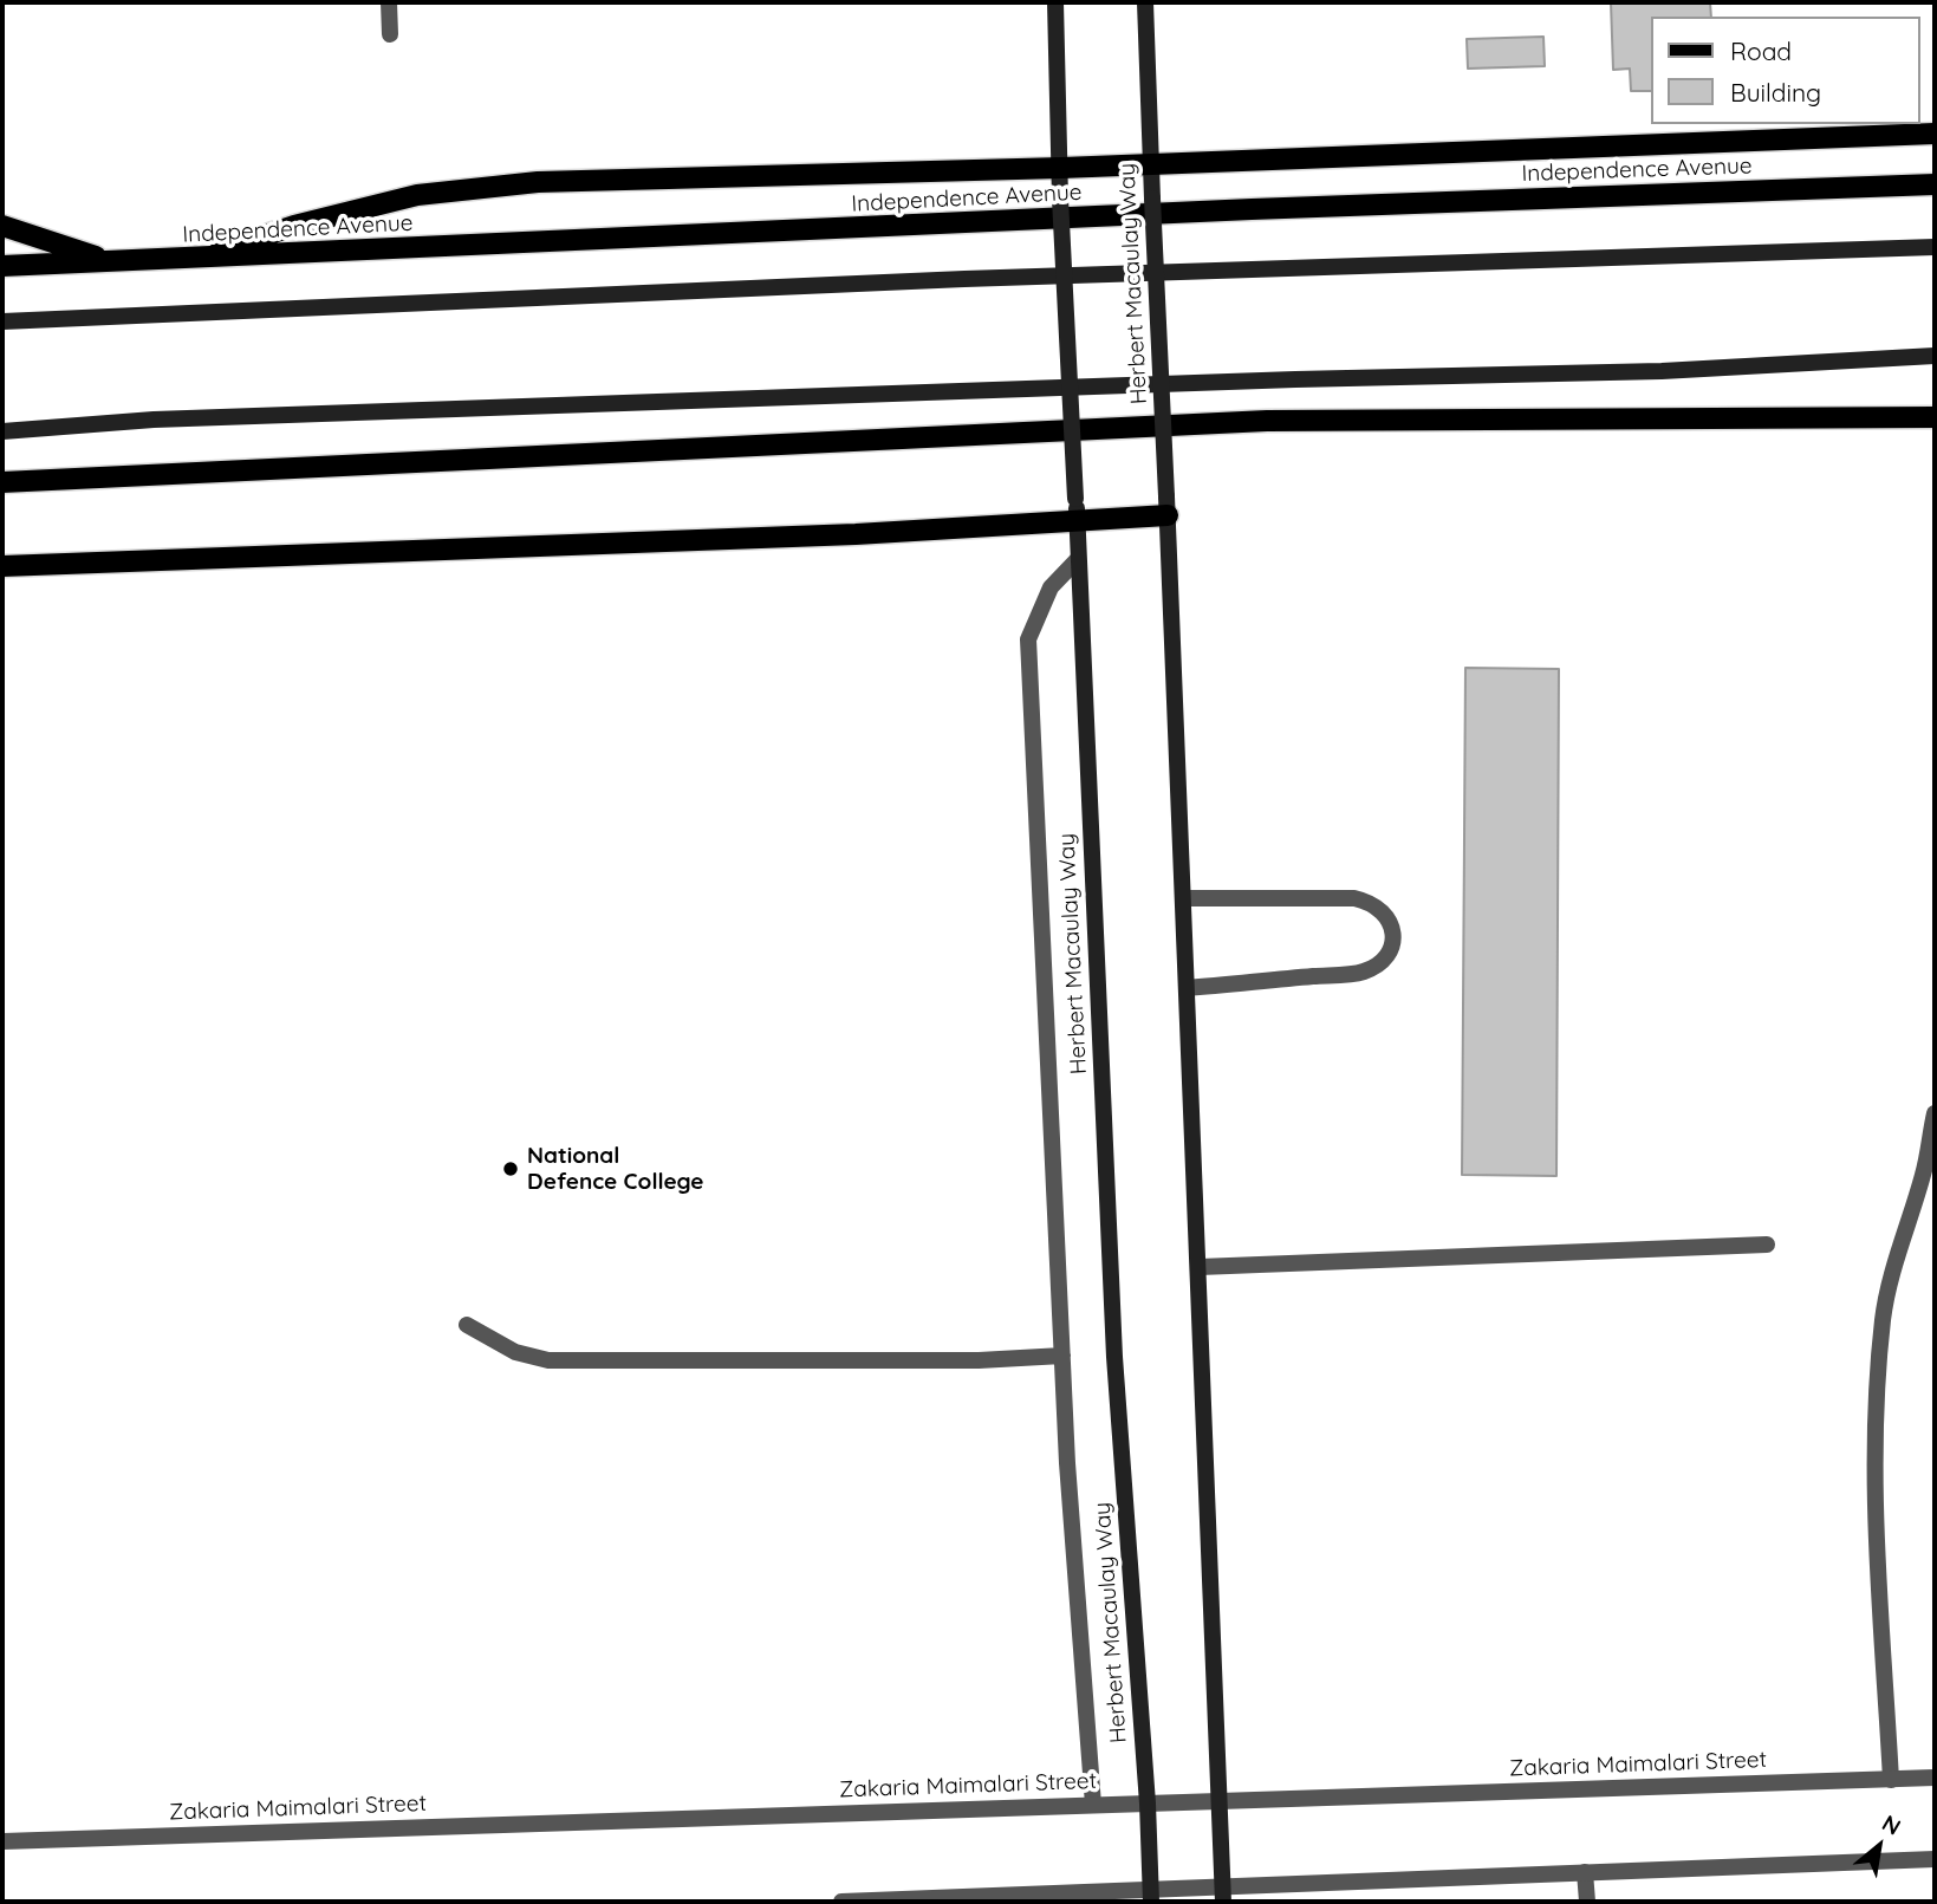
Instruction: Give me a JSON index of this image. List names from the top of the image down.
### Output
{
  "streets": {
    "main road": ["Independence Avenue", "Herbert Macaulay Way"],
    "street": ["Zakaria Maimalari Street"]
  },
  "crossings": [
    ["Herbert Macaulay Way", "Zakaria Maimalari Street"]
  ],
  "places": ["National Defence College"],
  "legend": ["Road", "Building"],
  "north": "top right"
}
